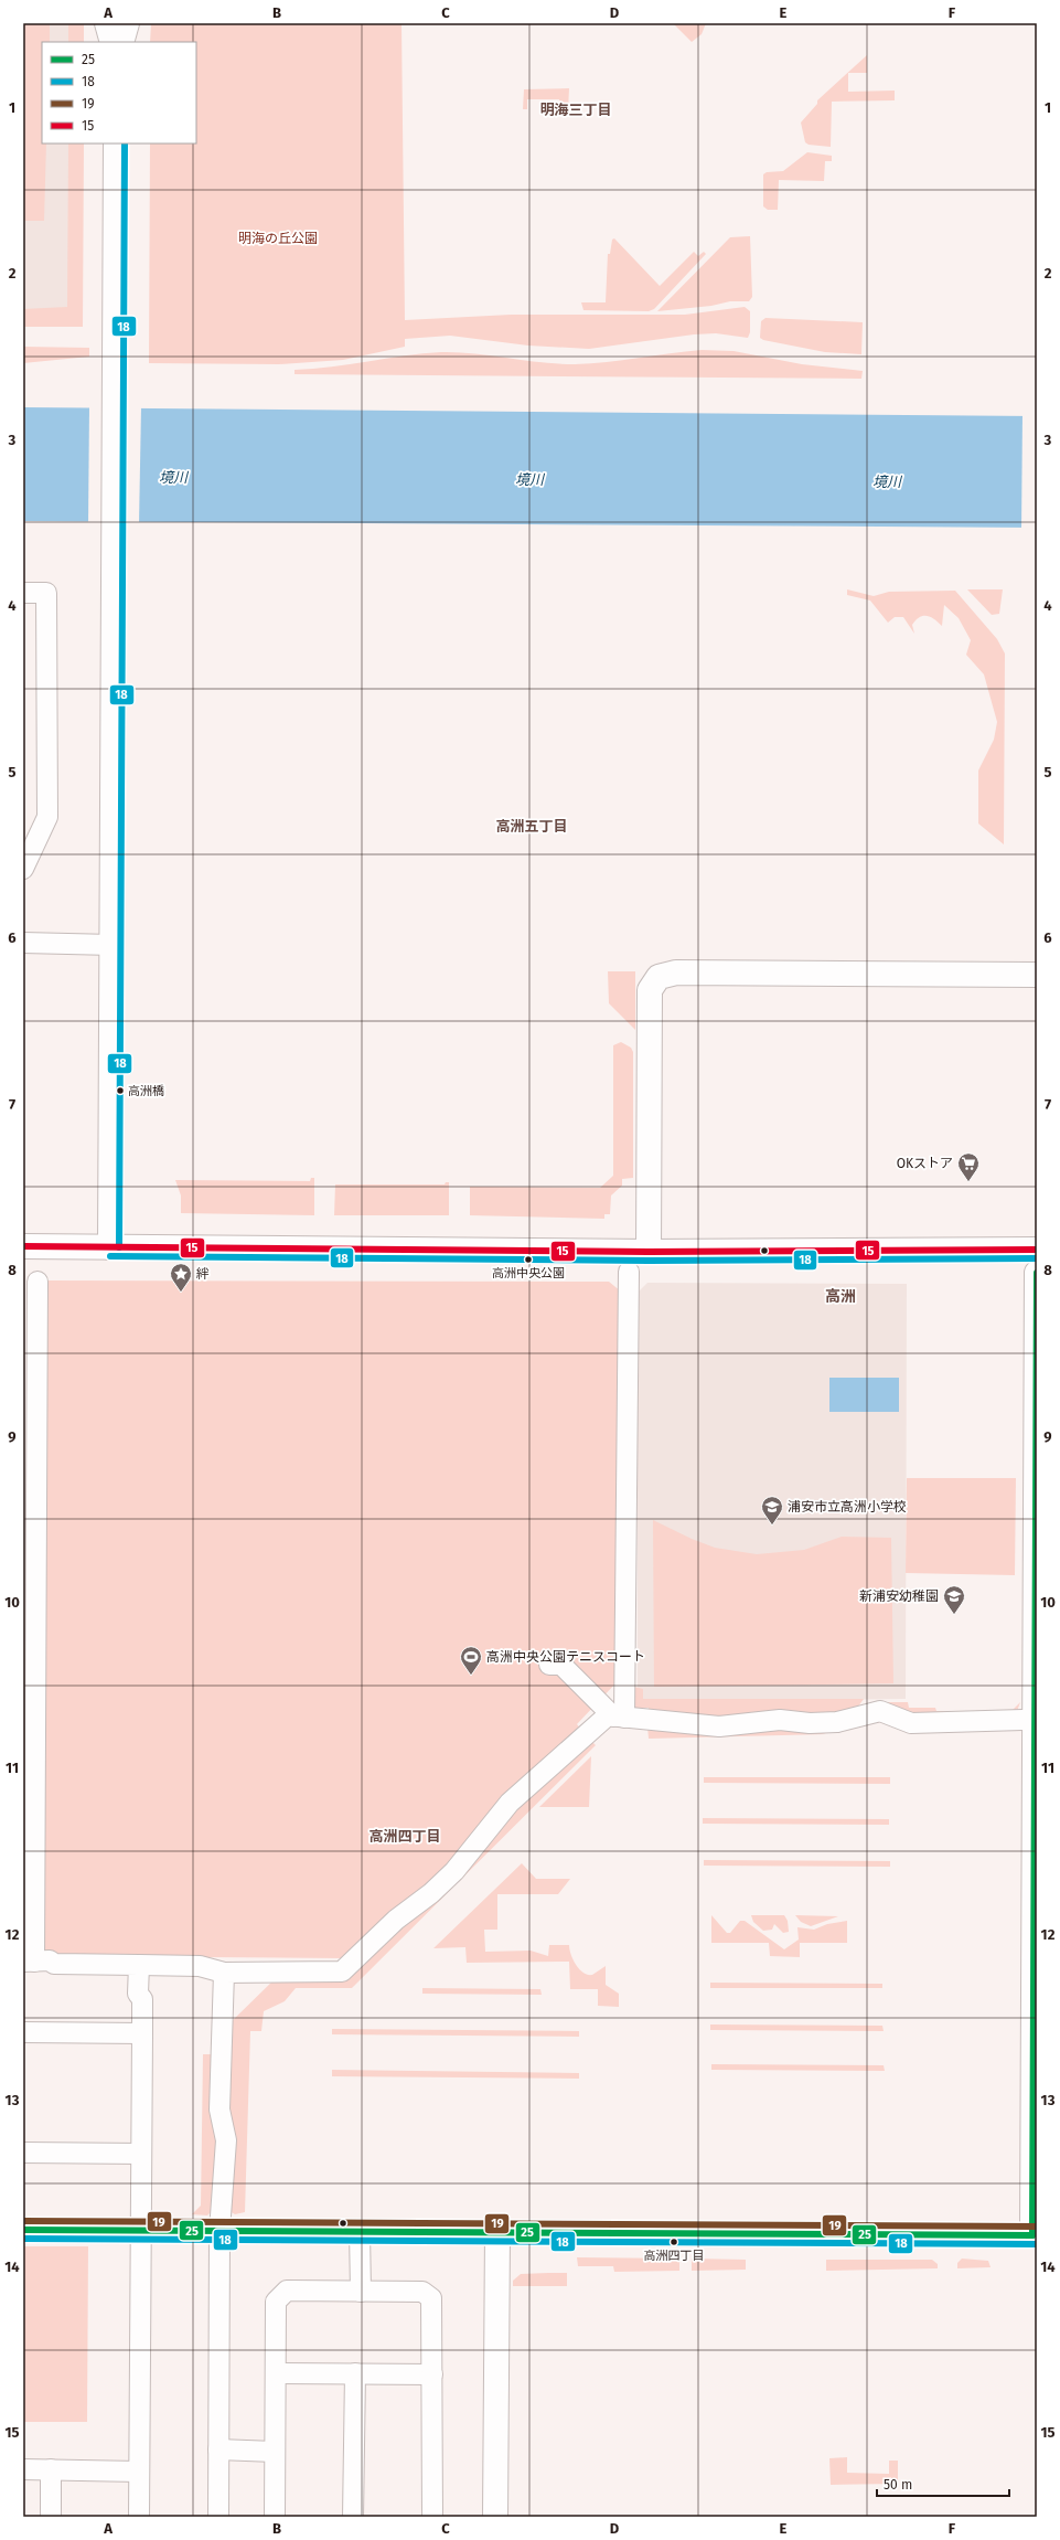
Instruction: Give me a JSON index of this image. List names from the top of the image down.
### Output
{
  "districts": [
    "明海三丁目",
    "高洲五丁目",
    "高洲",
    "高洲四丁目"
  ],
  "water": ["境川"],
  "parks": ["明海の丘公園"],
  "places": {
    "other": ["高洲橋", "高洲中央公園", "高洲四丁目"],
    "supermarket": ["OKストア"],
    "place": ["絆"],
    "school or university": ["浦安市立高洲小学校", "新浦安幼稚園"],
    "sports": ["高洲中央公園テニスコート"]
  },
  "lines": [
    "transit line 18",
    "transit line 15",
    "transit line 25",
    "transit line 19"
  ],
  "legend": [
    "25",
    "18",
    "19",
    "15"
  ],
  "scale_bar": "50 m",
  "grid": {
    "columns": [
      "A",
      "B",
      "C",
      "D",
      "E",
      "F"
    ],
    "rows": [
      "1",
      "2",
      "3",
      "4",
      "5",
      "6",
      "7",
      "8",
      "9",
      "10",
      "11",
      "12",
      "13",
      "14",
      "15"
    ]
  }
}
